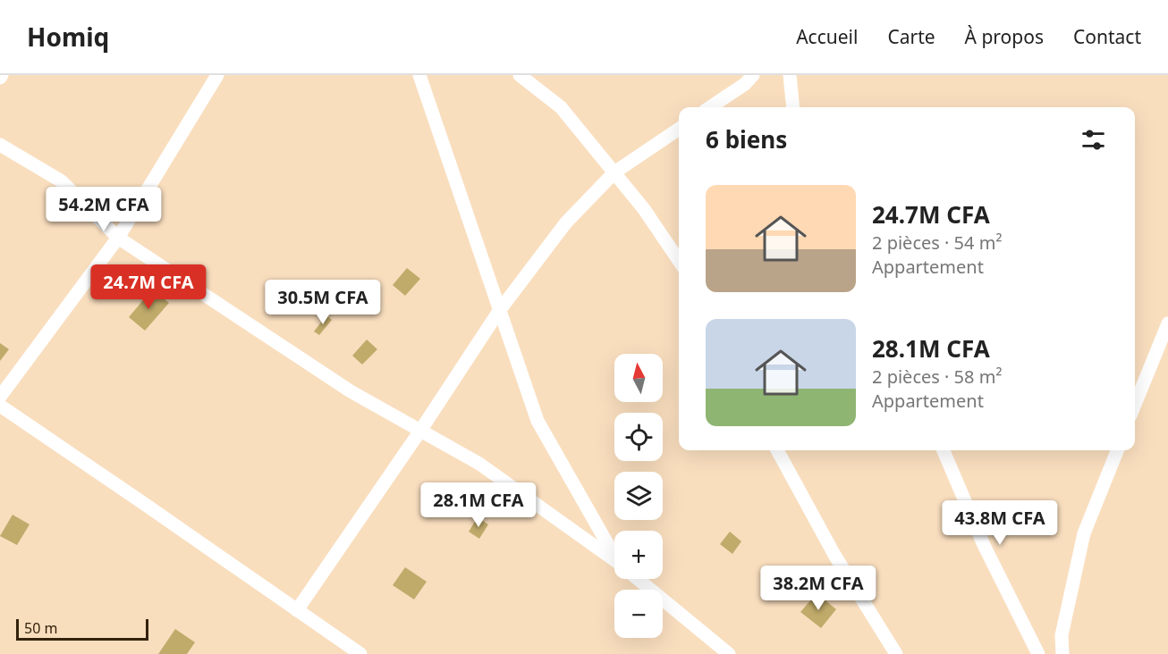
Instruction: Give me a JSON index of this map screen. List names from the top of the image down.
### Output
{
  "scale_bar": "50 m",
  "north": "top",
  "page": {
    "header": "Homiq",
    "nav": [
      "Accueil",
      "Carte",
      "À propos",
      "Contact"
    ],
    "heading": "6 biens",
    "list": [
      {
        "name": "24.7M CFA",
        "note": "2 pièces · 54 m² · Appartement"
      },
      {
        "name": "28.1M CFA",
        "note": "2 pièces · 58 m² · Appartement"
      }
    ],
    "price": [
      "54.2M CFA",
      "24.7M CFA",
      "30.5M CFA",
      "28.1M CFA",
      "43.8M CFA",
      "38.2M CFA"
    ],
    "map_buttons": ["+", "−"],
    "scale": "50 m"
  }
}
